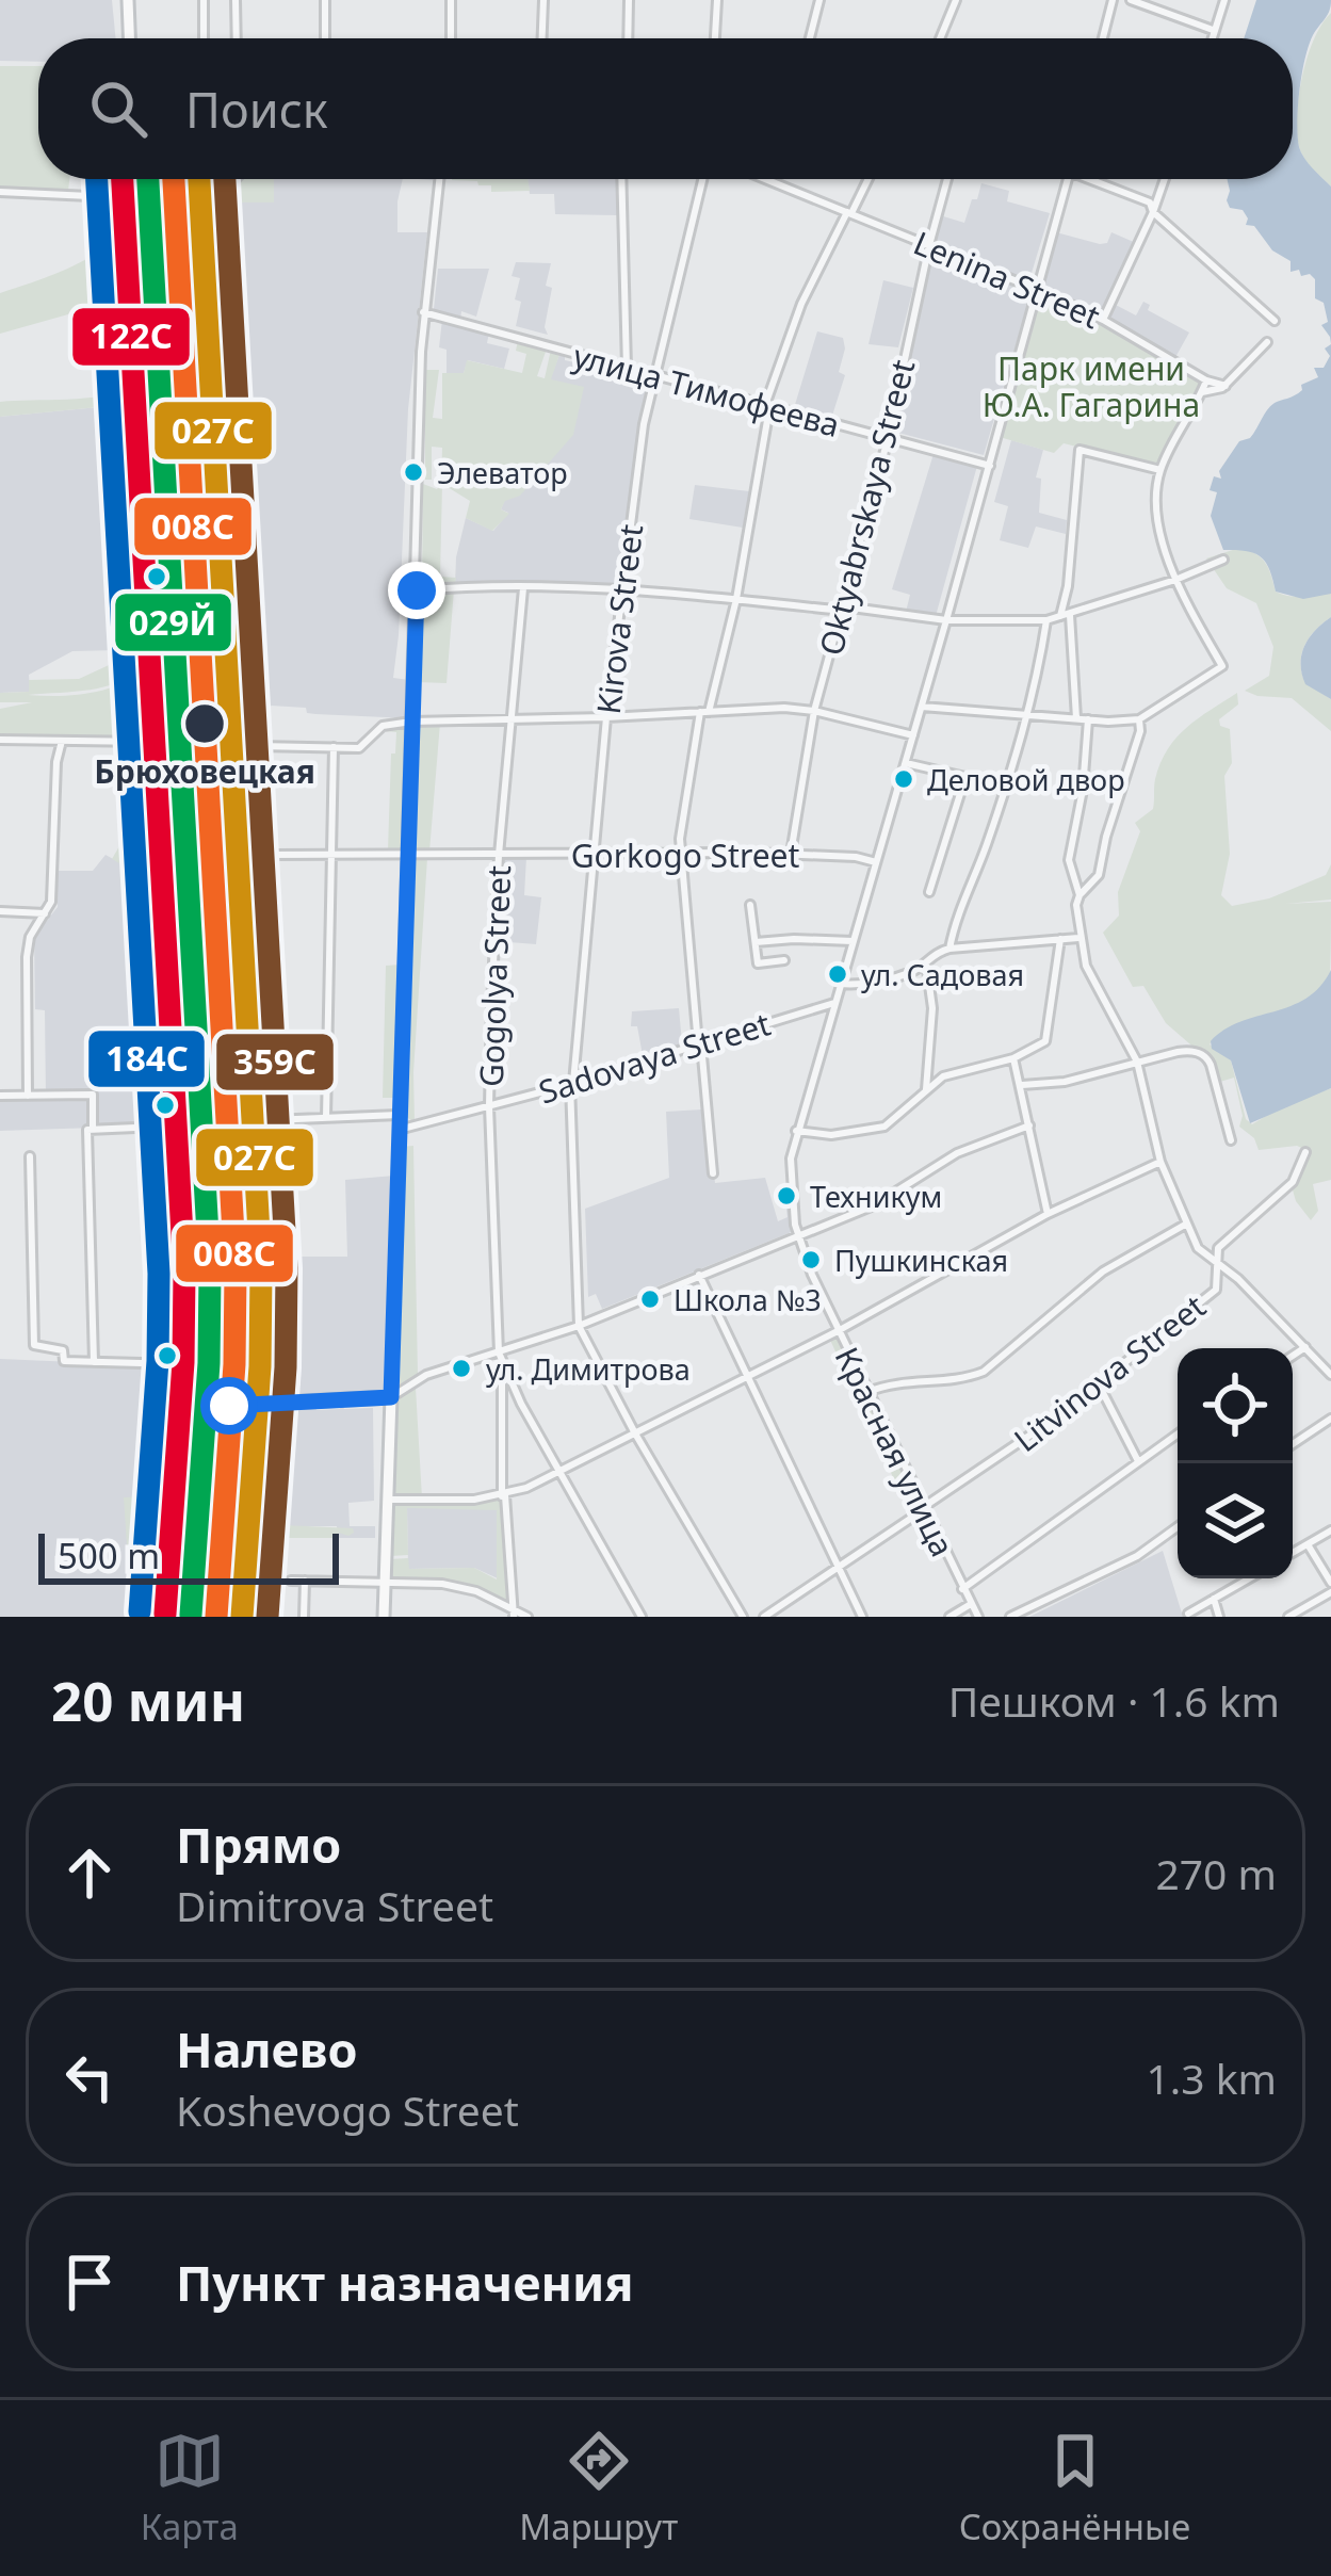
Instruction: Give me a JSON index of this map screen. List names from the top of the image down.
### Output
{
  "streets": {
    "street": [
      "Lenina Street",
      "улица Тимофеева",
      "Oktyabrskaya Street",
      "Kirova Street",
      "Gorkogo Street",
      "Gogolya Street",
      "Sadovaya Street",
      "Litvinova Street",
      "Красная улица"
    ]
  },
  "crossings": [
    ["Lenina Street", "Oktyabrskaya Street"],
    ["Lenina Street", "Красная улица"],
    ["улица Тимофеева", "Oktyabrskaya Street"],
    ["улица Тимофеева", "Kirova Street"],
    ["улица Тимофеева", "Красная улица"],
    ["Oktyabrskaya Street", "Gorkogo Street"],
    ["Kirova Street", "Gorkogo Street"],
    ["Kirova Street", "Sadovaya Street"],
    ["Gorkogo Street", "Gogolya Street"],
    ["Gorkogo Street", "Красная улица"],
    ["Gogolya Street", "Sadovaya Street"],
    ["Sadovaya Street", "Красная улица"],
    ["Litvinova Street", "Красная улица"]
  ],
  "parks": ["Парк имени Ю.А. Гагарина"],
  "places": [
    "Элеватор",
    "Брюховецкая",
    "Деловой двор",
    "ул. Садовая",
    "Техникум",
    "Пушкинская",
    "Школа №3",
    "ул. Димитрова"
  ],
  "lines": [
    "transit line 008С",
    "transit line 029Й",
    "transit line 027С",
    "transit line 122С",
    "transit line 359С",
    "transit line 184С"
  ],
  "scale_bar": "500 m",
  "page": {
    "search": "Поиск",
    "scale": "500 m",
    "heading": ["20 мин", "Пешком · 1.6 km"],
    "list": [
      ["Прямо", "Dimitrova Street", "270 m"],
      ["Налево", "Koshevogo Street", "1.3 km"],
      "Пункт назначения"
    ],
    "nav": ["Карта", "Маршрут", "Сохранённые"]
  }
}
